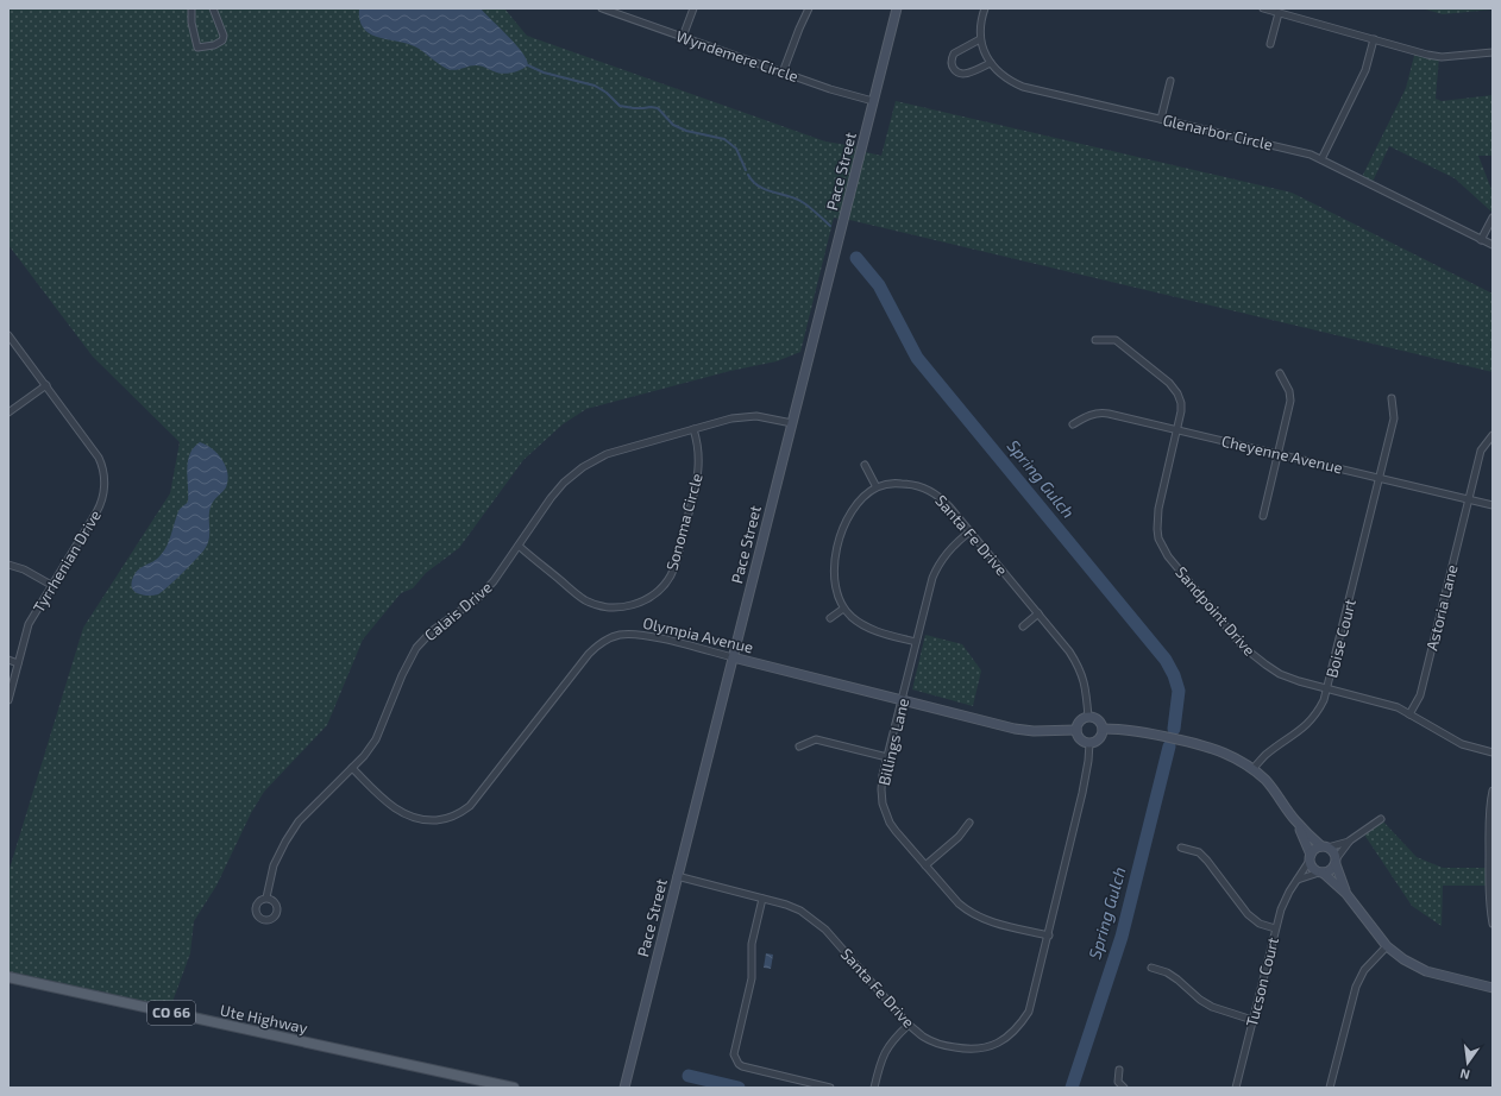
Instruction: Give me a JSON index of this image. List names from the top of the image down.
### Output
{
  "streets": {
    "main road": [
      "Pace Street",
      "Olympia Avenue",
      "CO 66",
      "Ute Highway"
    ],
    "street": [
      "Wyndemere Circle",
      "Glenarbor Circle",
      "Cheyenne Avenue",
      "Sonoma Circle",
      "Santa Fe Drive",
      "Tyrrhenian Drive",
      "Astoria Lane",
      "Calais Drive",
      "Sandpoint Drive",
      "Boise Court",
      "Billings Lane",
      "Tucson Court"
    ]
  },
  "crossings": [
    ["Wyndemere Circle", "Pace Street"],
    ["Pace Street", "Santa Fe Drive"],
    ["Pace Street", "Calais Drive"],
    ["Pace Street", "Olympia Avenue"],
    ["Cheyenne Avenue", "Astoria Lane"],
    ["Cheyenne Avenue", "Sandpoint Drive"],
    ["Cheyenne Avenue", "Boise Court"],
    ["Sonoma Circle", "Calais Drive"],
    ["Santa Fe Drive", "Olympia Avenue"],
    ["Santa Fe Drive", "Billings Lane"],
    ["Astoria Lane", "Sandpoint Drive"],
    ["Calais Drive", "Olympia Avenue"],
    ["Sandpoint Drive", "Boise Court"],
    ["Olympia Avenue", "Billings Lane"]
  ],
  "water": ["Spring Gulch"],
  "north": "bottom"
}
